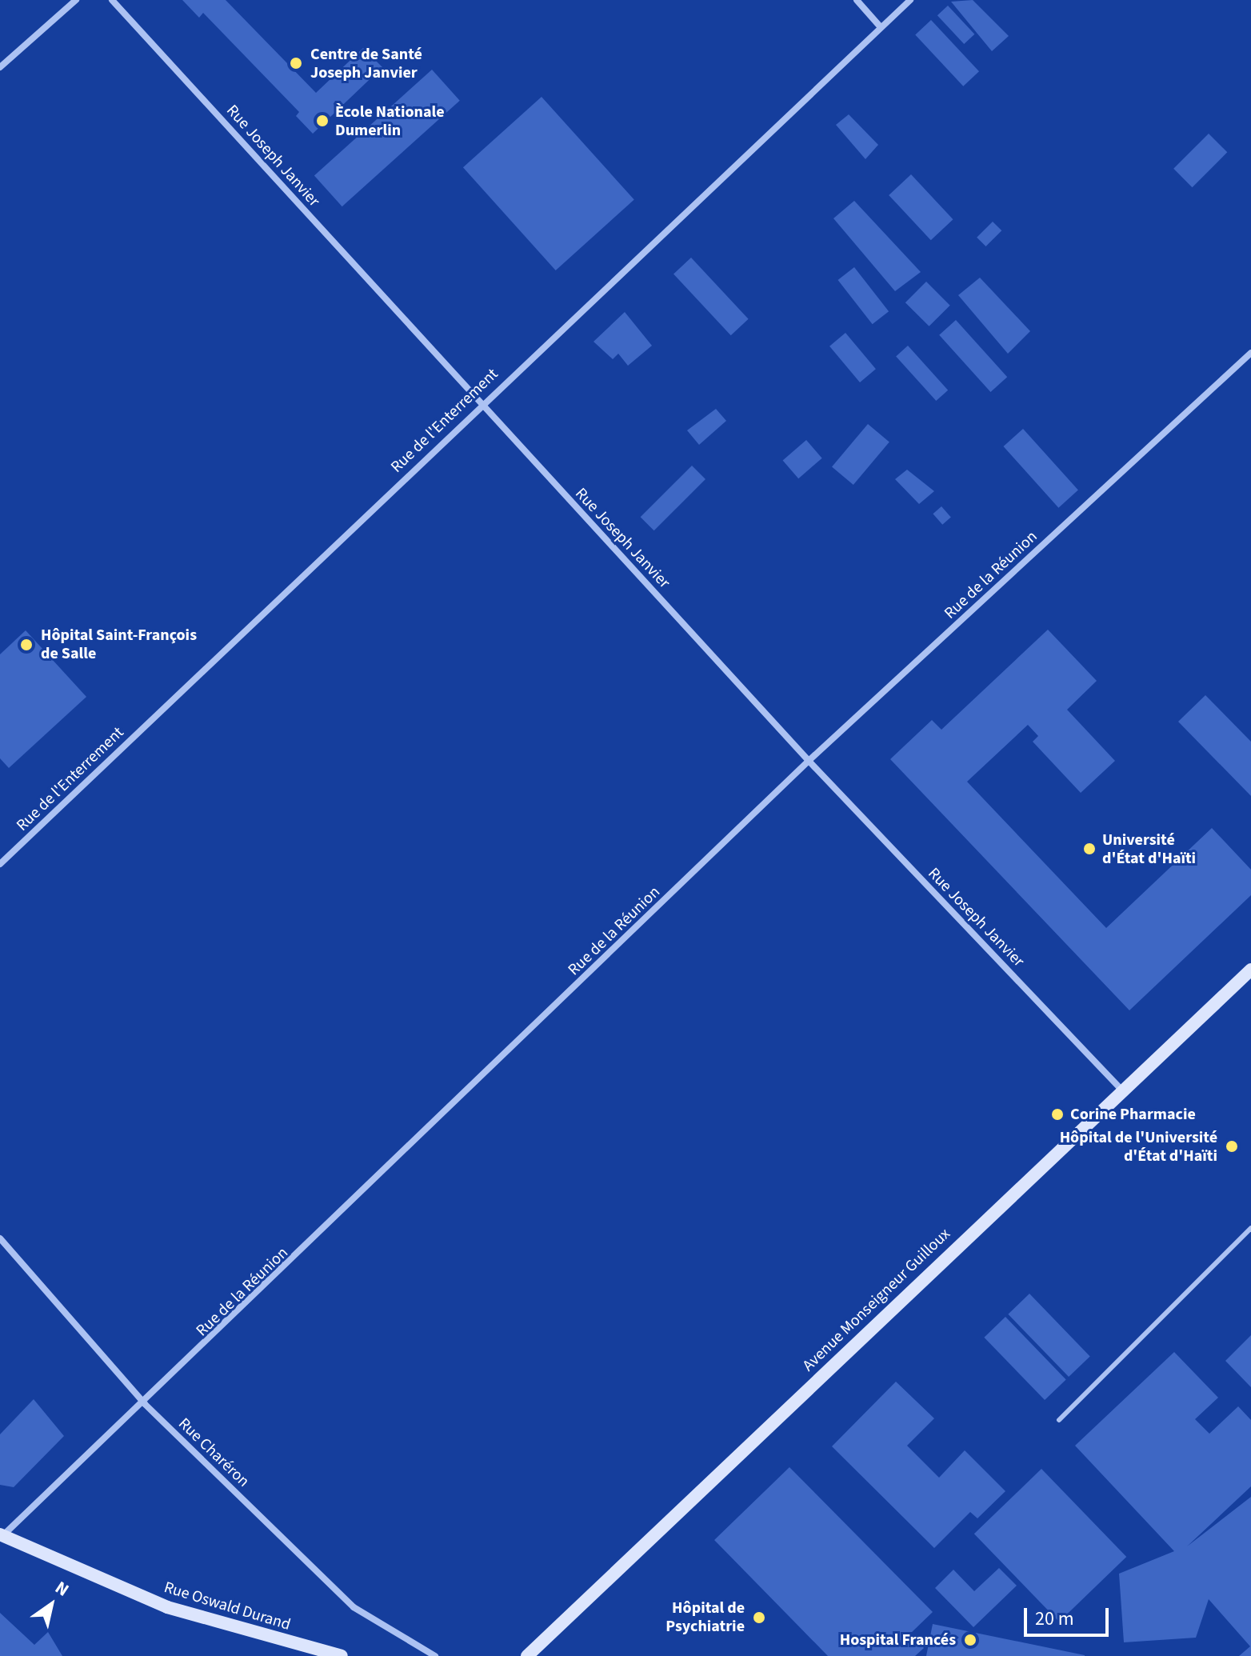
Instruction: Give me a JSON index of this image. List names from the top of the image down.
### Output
{
  "streets": {
    "street": [
      "Rue Joseph Janvier",
      "Rue de l'Enterrement",
      "Rue de la Réunion",
      "Avenue Monseigneur Guilloux",
      "Rue Charéron",
      "Rue Oswald Durand"
    ]
  },
  "crossings": [
    ["Rue Joseph Janvier", "Rue de l'Enterrement"],
    ["Rue Joseph Janvier", "Rue de la Réunion"],
    ["Rue Joseph Janvier", "Avenue Monseigneur Guilloux"],
    ["Rue de la Réunion", "Rue Charéron"],
    ["Rue de la Réunion", "Rue Oswald Durand"]
  ],
  "places": [
    "Centre de Santé Joseph Janvier",
    "Ècole Nationale Dumerlin",
    "Hôpital Saint-François de Salle",
    "Université d'État d'Haïti",
    "Corine Pharmacie",
    "Hôpital de l'Université d'État d'Haïti",
    "Hôpital de Psychiatrie",
    "Hospital Francés"
  ],
  "scale_bar": "20 m",
  "north": "top right"
}
